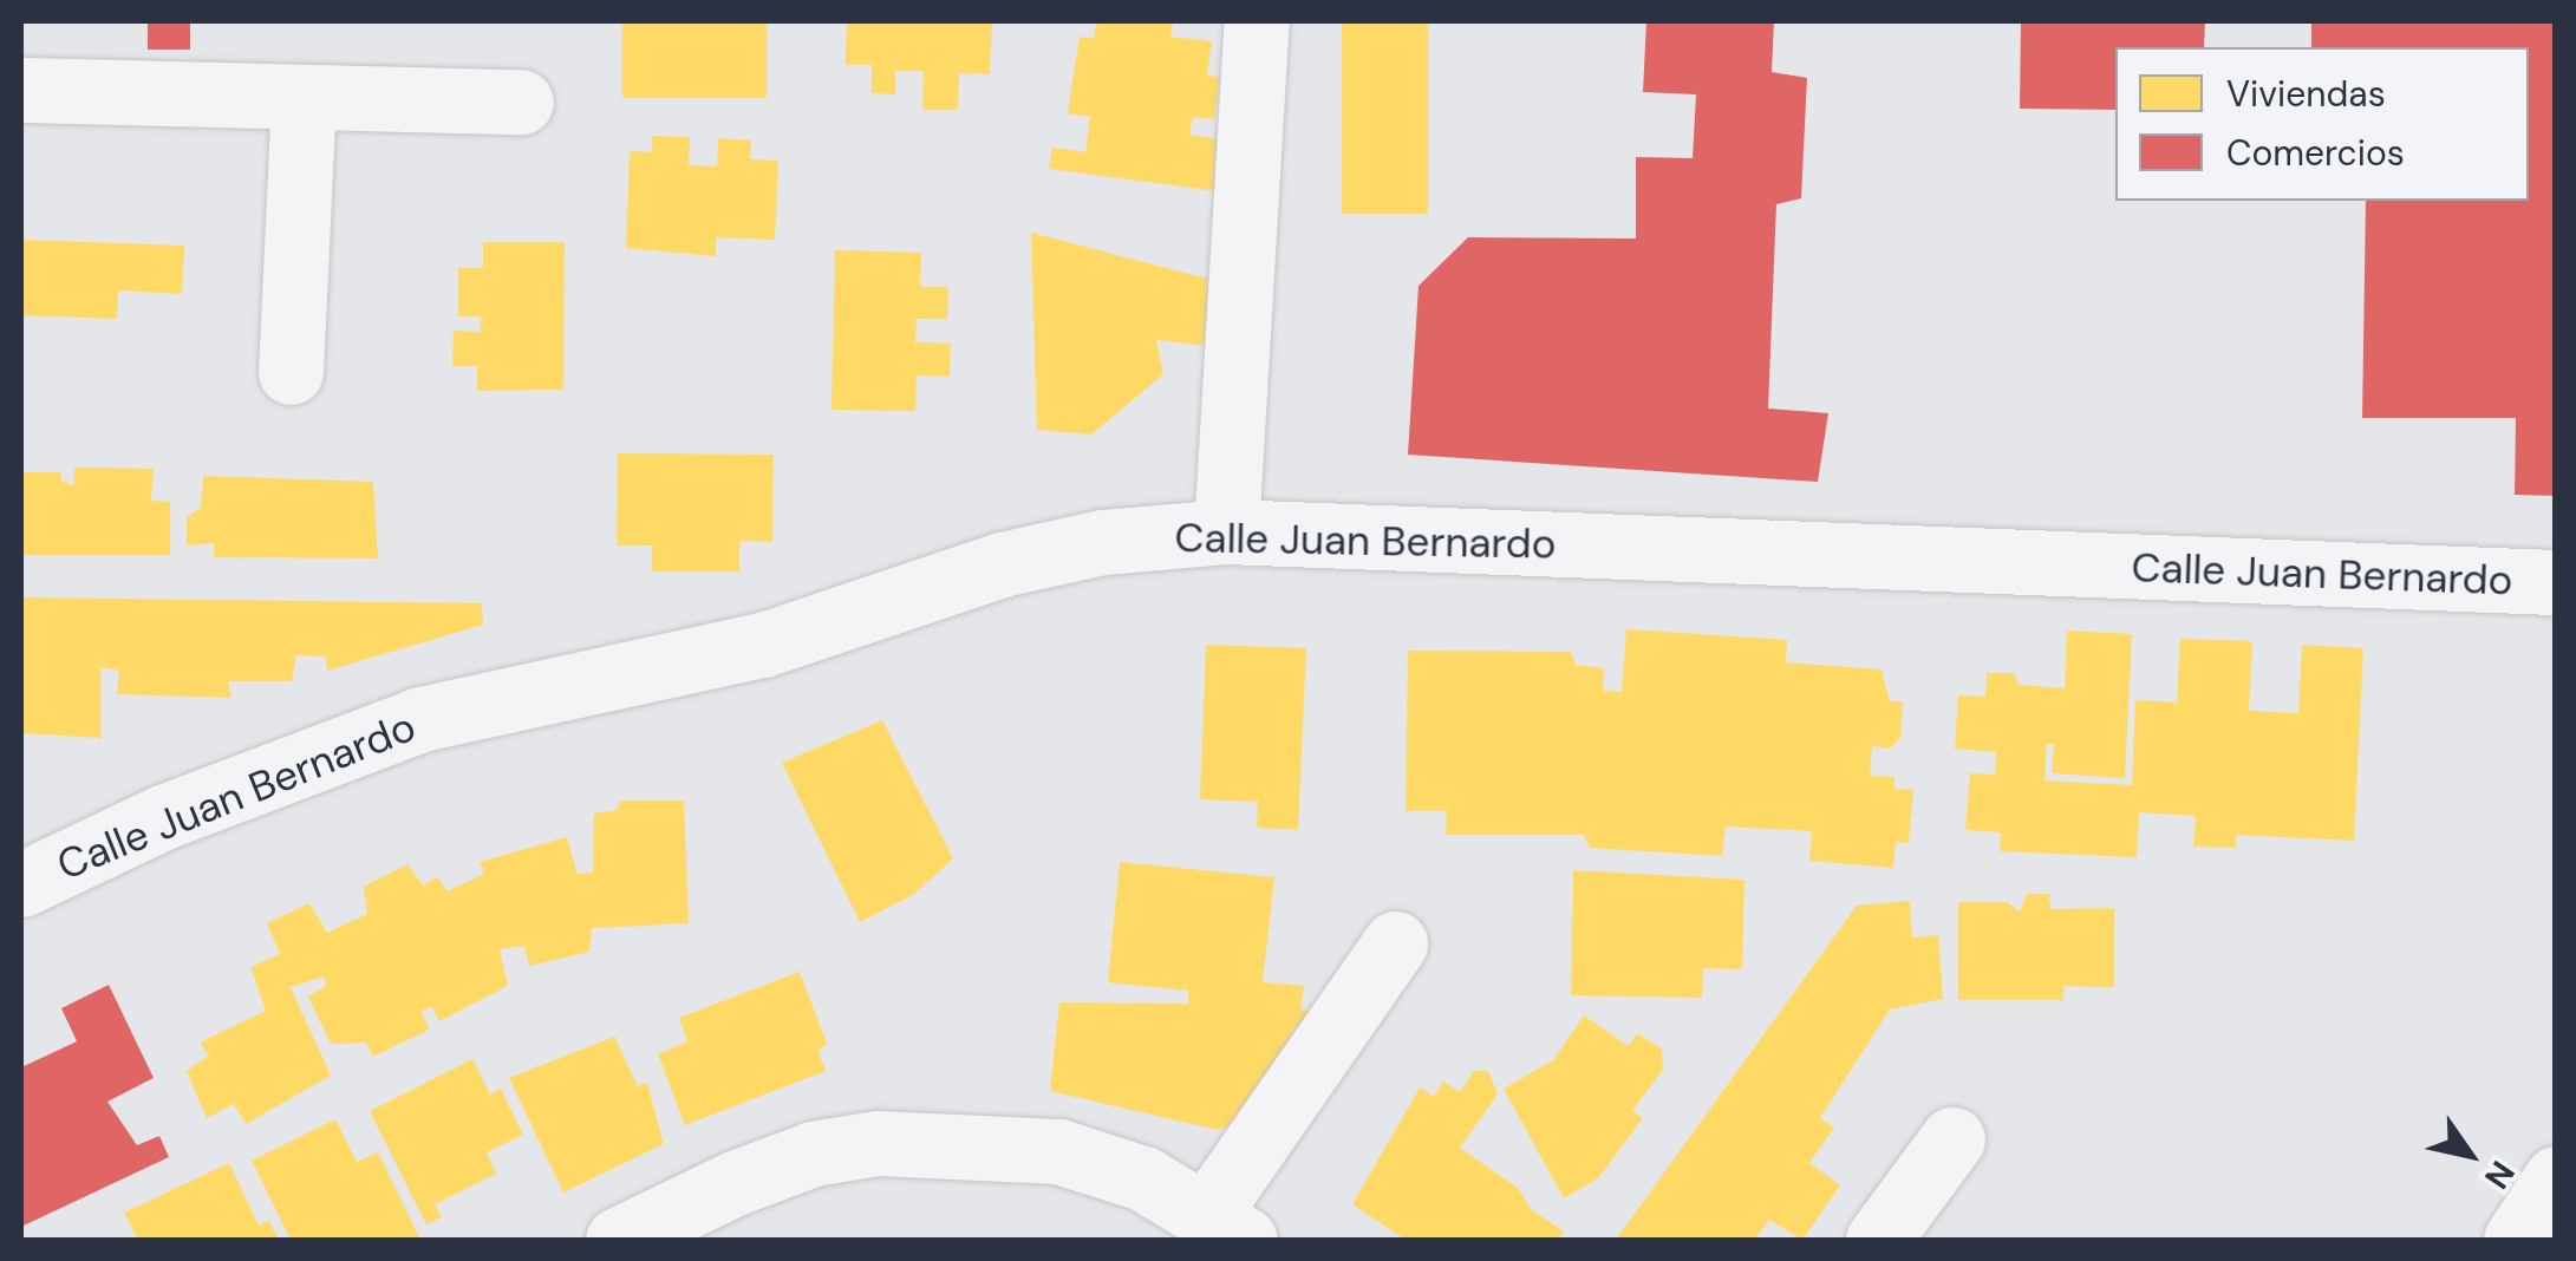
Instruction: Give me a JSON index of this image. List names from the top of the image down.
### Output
{
  "streets": {
    "street": ["Calle Juan Bernardo"]
  },
  "legend": ["Viviendas", "Comercios"],
  "north": "bottom right"
}
